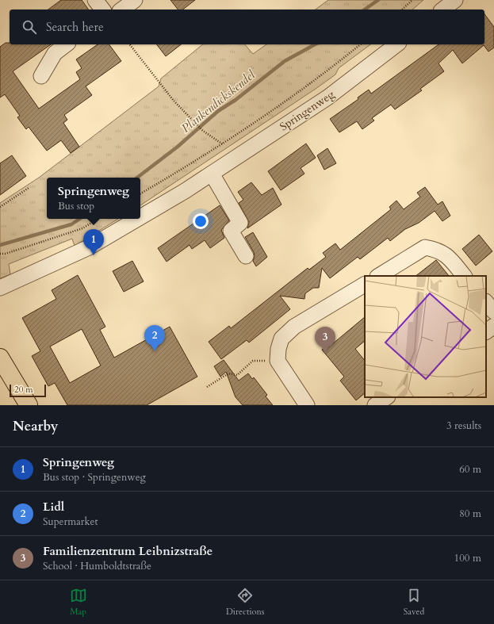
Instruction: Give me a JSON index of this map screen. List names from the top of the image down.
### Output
{
  "streets": {
    "street": ["Springenweg"]
  },
  "water": ["Plankendickskendel"],
  "scale_bar": "20 m",
  "page": {
    "search": "Search here",
    "popup": ["Springenweg", "Bus stop"],
    "pins": ["1", "2", "3"],
    "scale": "20 m",
    "heading": ["Nearby", "3 results"],
    "list": [
      {
        "mark": "1",
        "name": "Springenweg",
        "note": "Bus stop · Springenweg",
        "value": "60 m"
      },
      {
        "mark": "2",
        "name": "Lidl",
        "note": "Supermarket",
        "value": "80 m"
      },
      {
        "mark": "3",
        "name": "Familienzentrum Leibnizstraße",
        "note": "School · Humboldtstraße",
        "value": "100 m"
      }
    ],
    "nav": ["Map", "Directions", "Saved"]
  }
}
